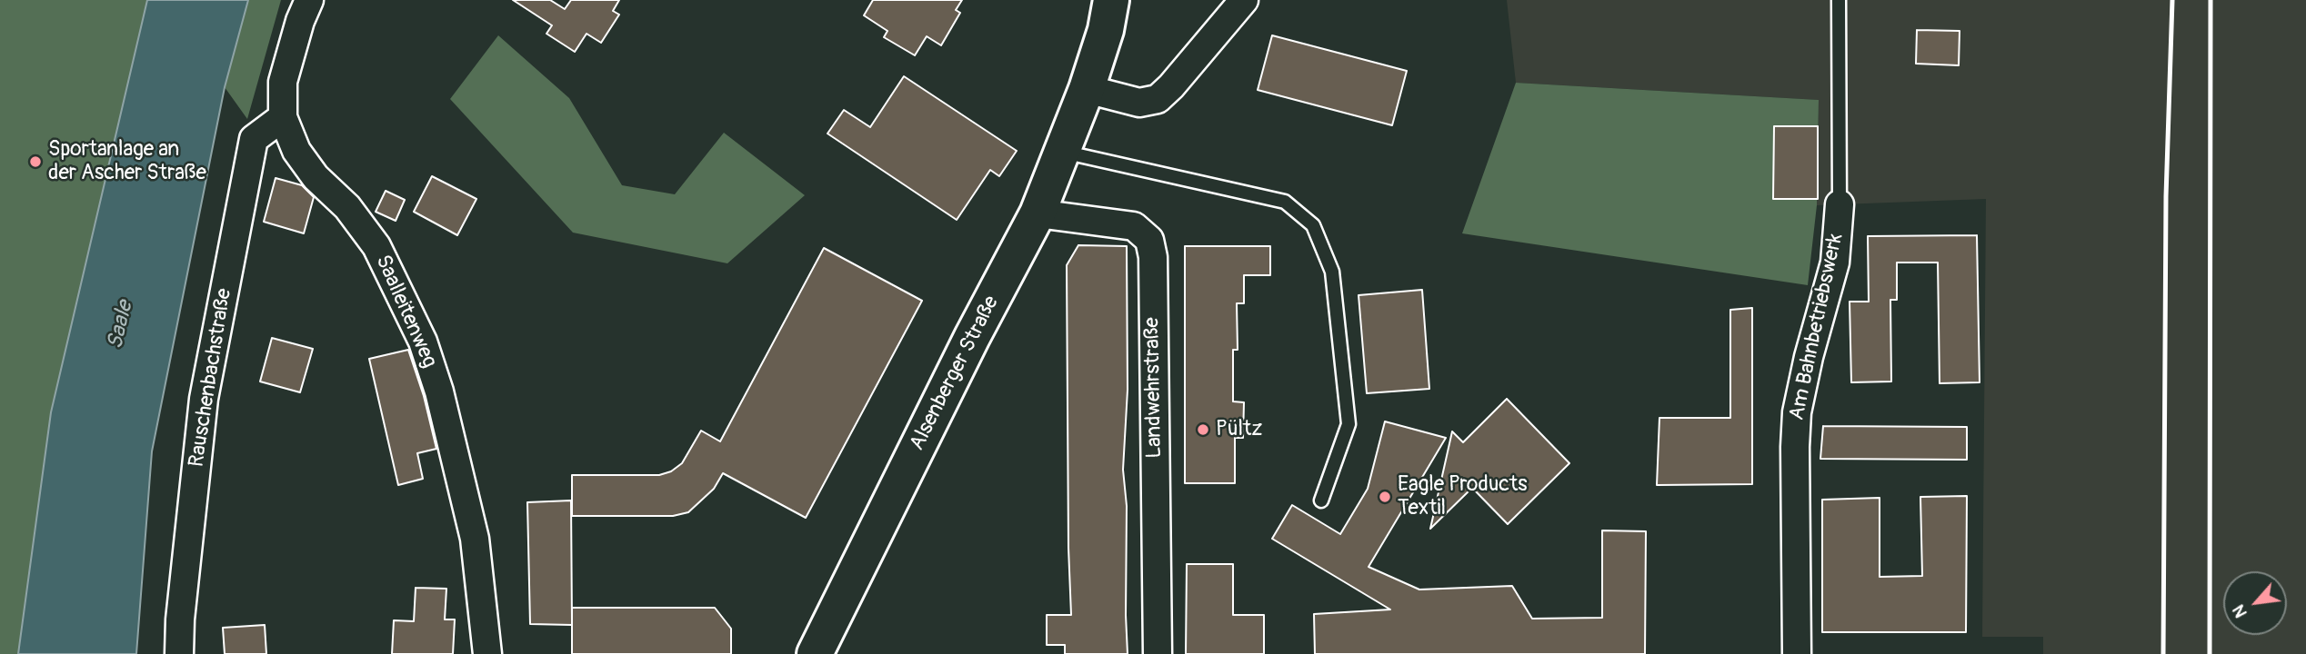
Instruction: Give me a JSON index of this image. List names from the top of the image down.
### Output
{
  "streets": {
    "street": [
      "Saalleitenweg",
      "Am Bahnbetriebswerk",
      "Alsenberger Straße",
      "Rauschenbachstraße",
      "Landwehrstraße"
    ]
  },
  "crossings": [
    ["Saalleitenweg", "Rauschenbachstraße"],
    ["Alsenberger Straße", "Landwehrstraße"]
  ],
  "water": ["Saale"],
  "places": ["Sportanlage an der Ascher Straße", "Pültz", "Eagle Products Textil"],
  "north": "bottom left"
}
